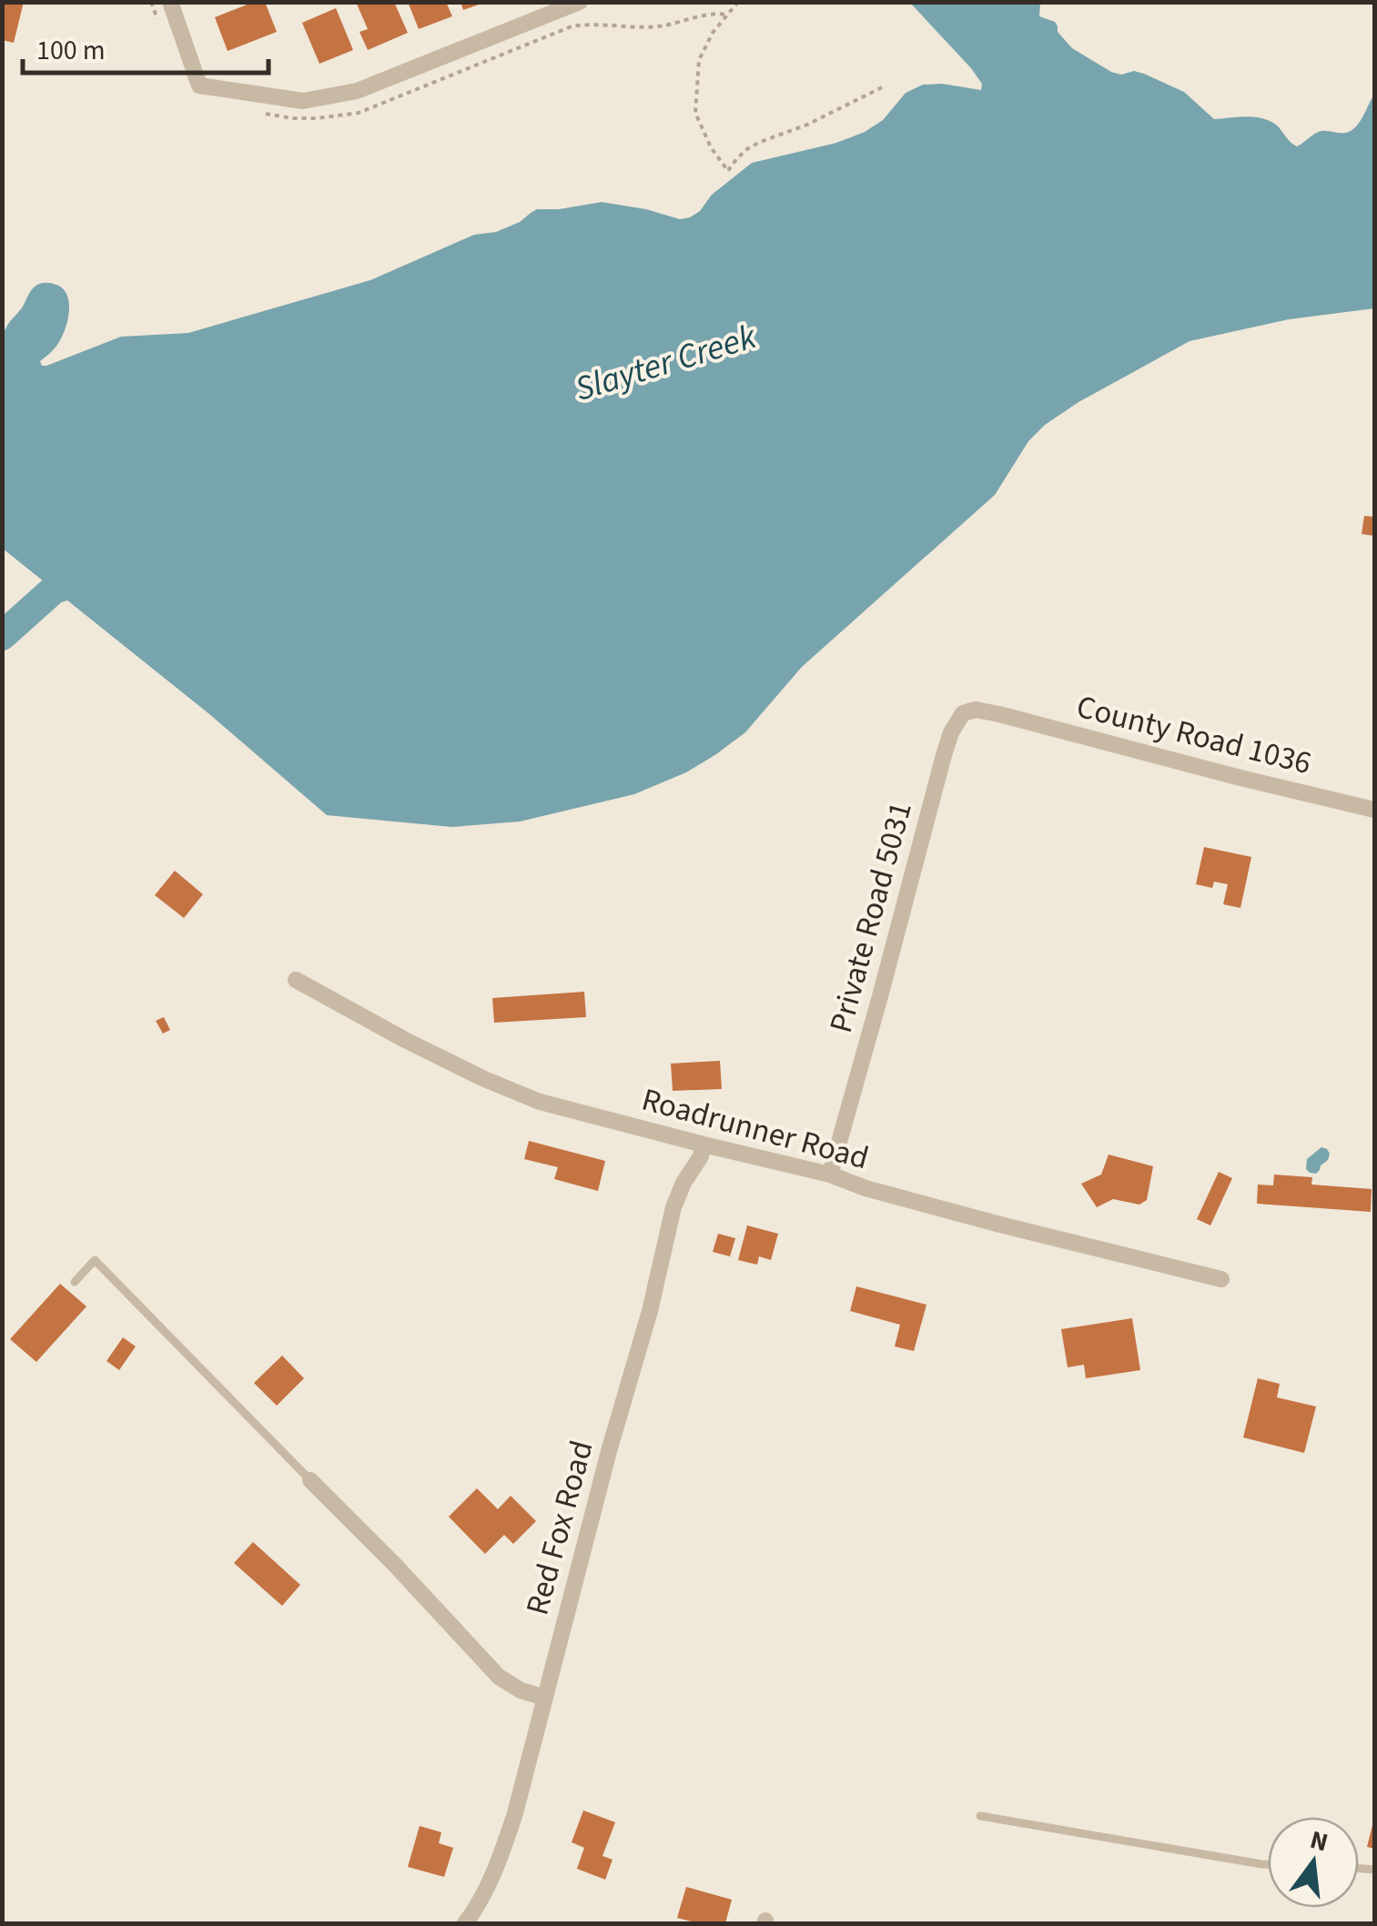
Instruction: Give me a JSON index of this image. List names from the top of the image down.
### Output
{
  "streets": {
    "street": [
      "County Road 1036",
      "Private Road 5031",
      "Roadrunner Road",
      "Red Fox Road"
    ]
  },
  "crossings": [
    ["County Road 1036", "Private Road 5031"],
    ["Private Road 5031", "Roadrunner Road"],
    ["Roadrunner Road", "Red Fox Road"]
  ],
  "water": ["Slayter Creek"],
  "scale_bar": "100 m",
  "north": "top"
}
